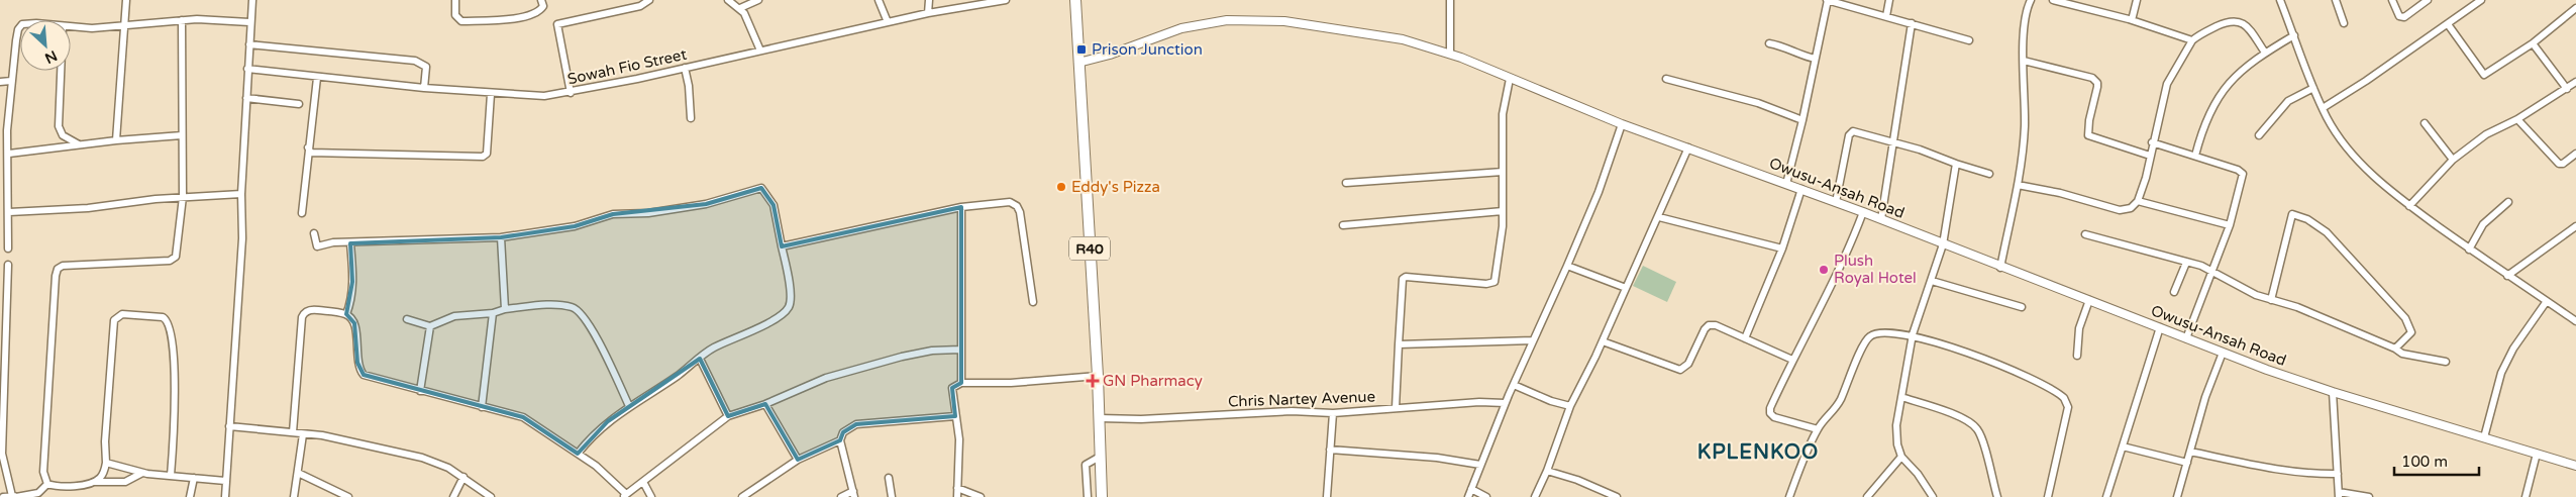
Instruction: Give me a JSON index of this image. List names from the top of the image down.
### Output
{
  "streets": {
    "main road": ["R40"],
    "street": ["Sowah Fio Street", "Owusu-Ansah Road", "Chris Nartey Avenue"]
  },
  "crossings": [
    ["Owusu-Ansah Road", "R40"],
    ["R40", "Chris Nartey Avenue"]
  ],
  "districts": ["KPLENKOO"],
  "places": {
    "transit": ["Prison Junction"],
    "other": ["Eddy's Pizza", "Plush Royal Hotel"],
    "health": ["GN Pharmacy"]
  },
  "scale_bar": "100 m",
  "north": "bottom right"
}
